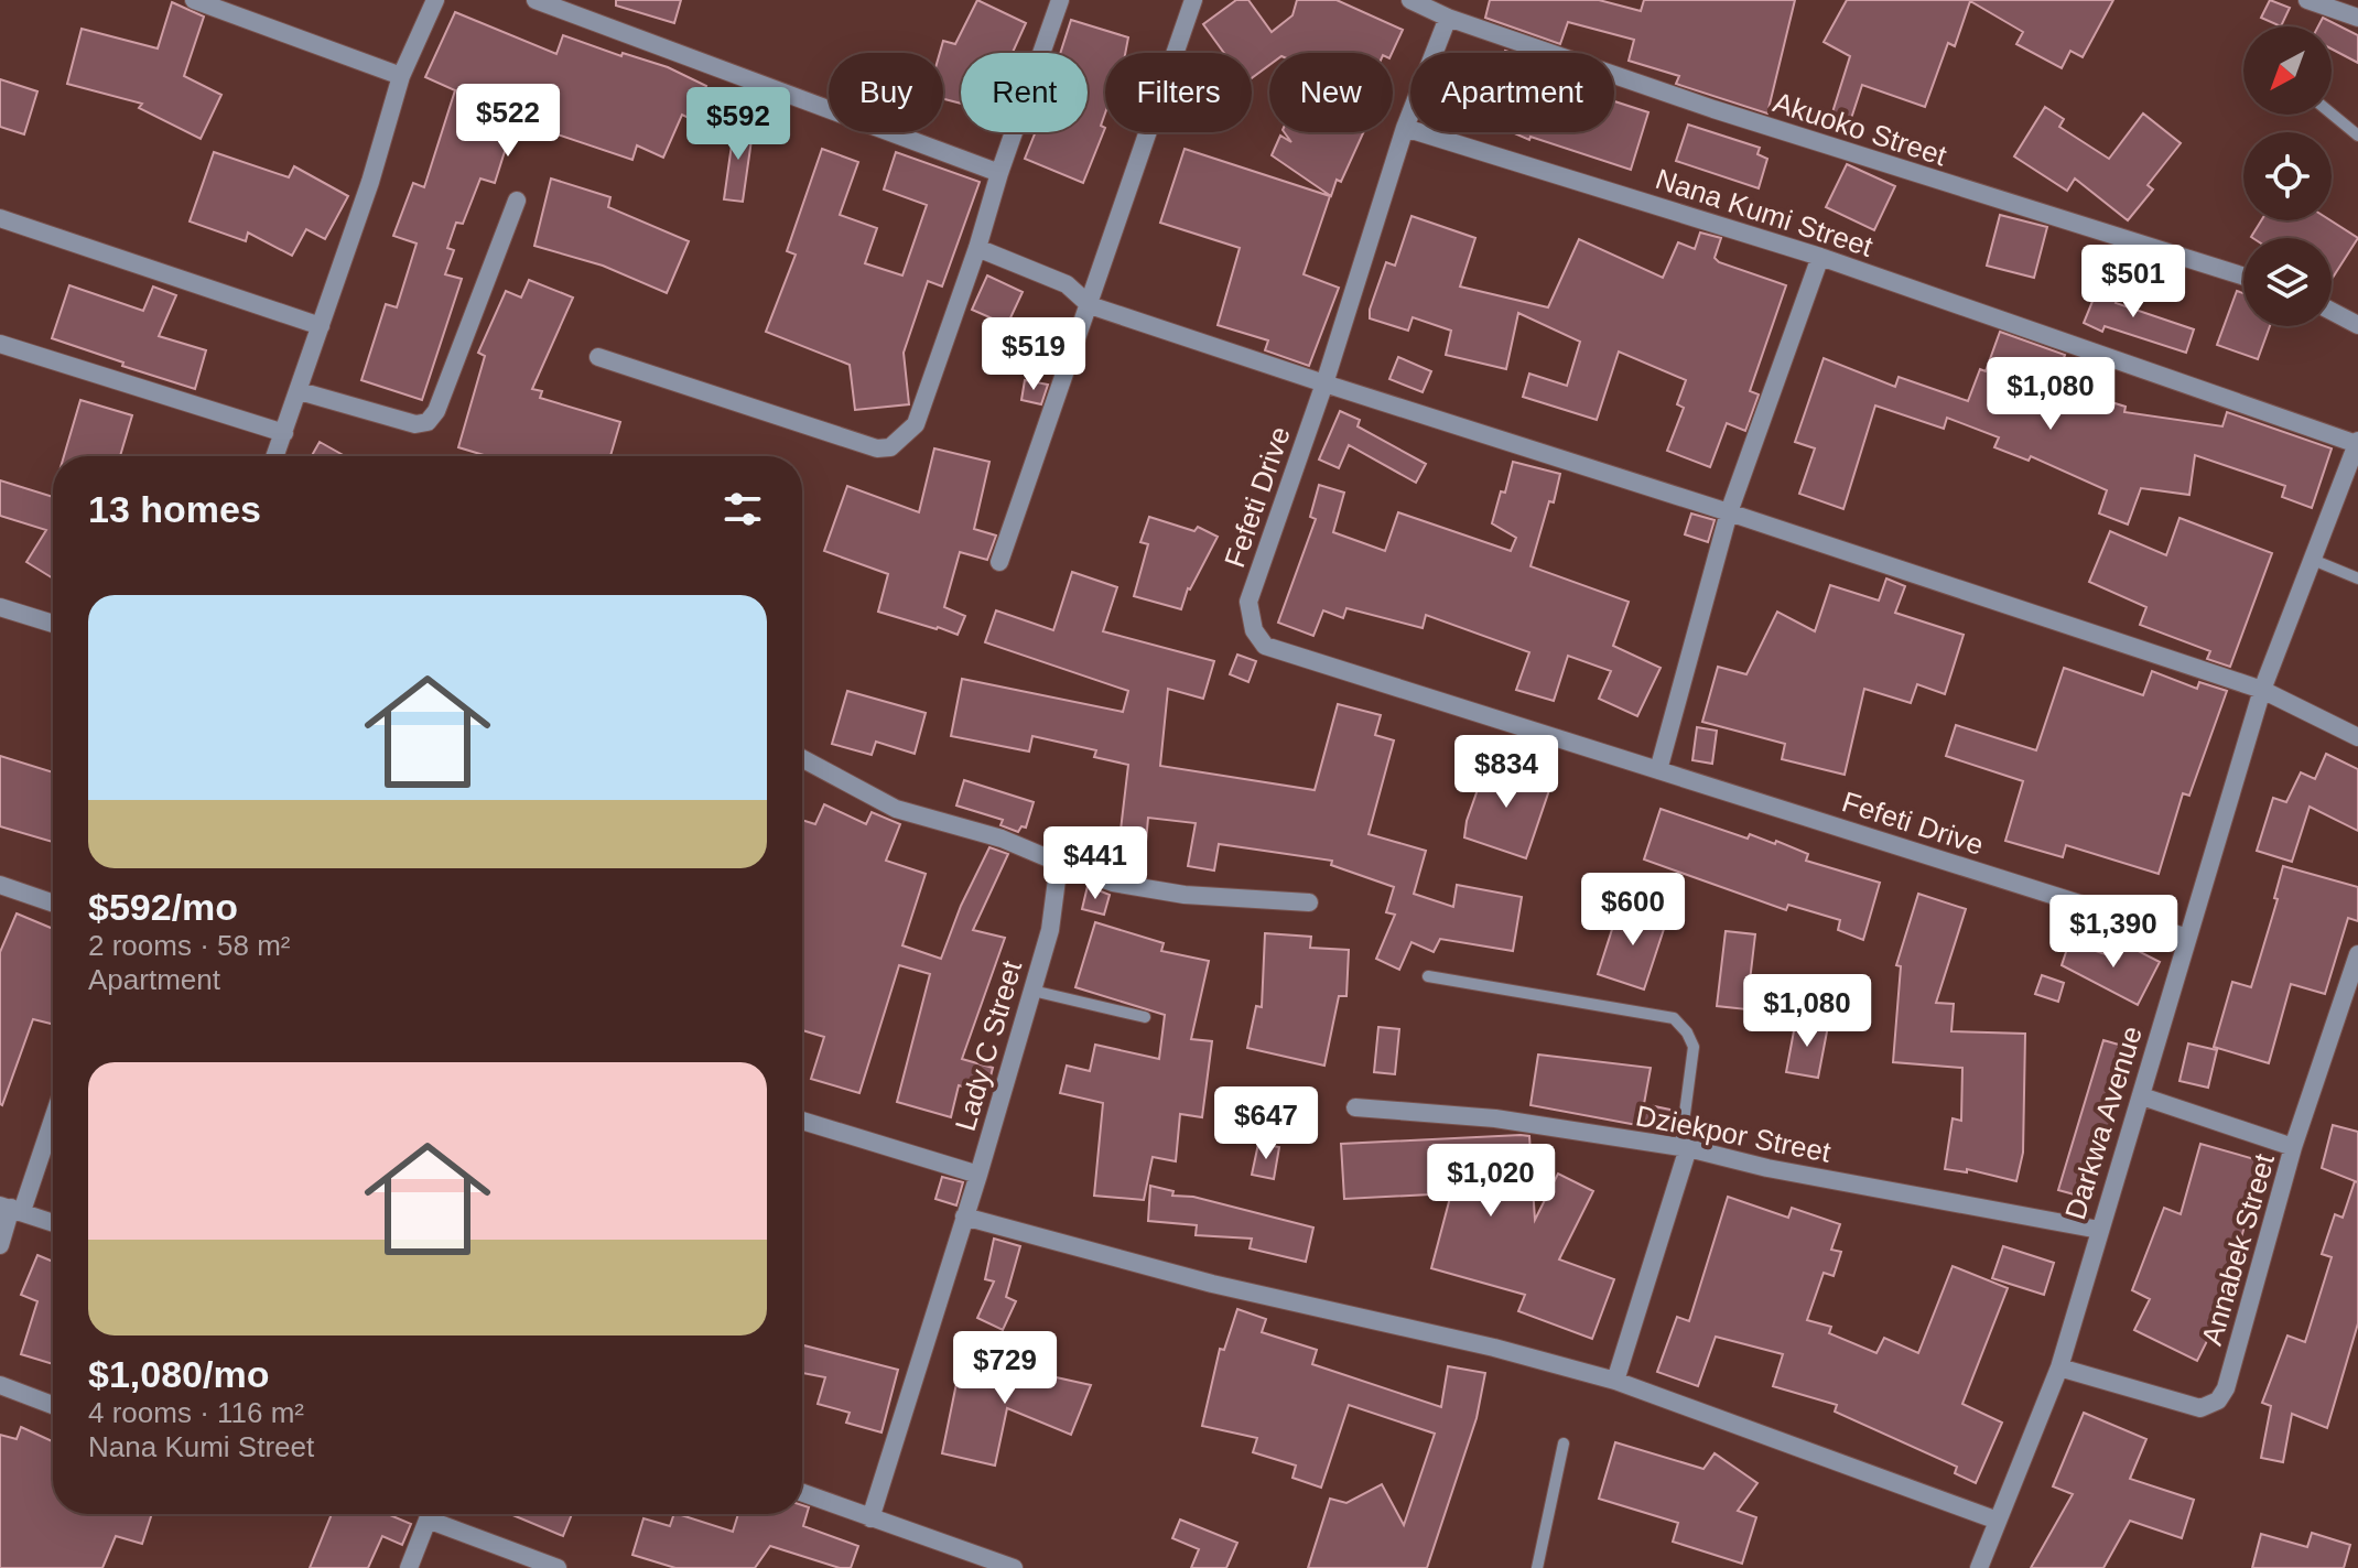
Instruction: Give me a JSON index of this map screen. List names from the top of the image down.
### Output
{
  "streets": {
    "street": [
      "Akuoko Street",
      "Nana Kumi Street",
      "Fefeti Drive",
      "Lady C Street",
      "Darkwa Avenue",
      "Dziekpor Street",
      "Annabek Street"
    ]
  },
  "crossings": [
    ["Nana Kumi Street", "Darkwa Avenue"],
    ["Fefeti Drive", "Darkwa Avenue"],
    ["Darkwa Avenue", "Dziekpor Street"],
    ["Darkwa Avenue", "Annabek Street"]
  ],
  "north": "bottom left",
  "page": {
    "chip": [
      "Buy",
      "Rent",
      "Filters",
      "New",
      "Apartment"
    ],
    "price": [
      "$522",
      "$592",
      "$501",
      "$519",
      "$1,080",
      "$834",
      "$441",
      "$600",
      "$1,390",
      "$1,080",
      "$647",
      "$1,020",
      "$729"
    ],
    "heading": "13 homes",
    "list": [
      {
        "name": "$592/mo",
        "note": "2 rooms · 58 m² · Apartment"
      },
      {
        "name": "$1,080/mo",
        "note": "4 rooms · 116 m² · Nana Kumi Street"
      }
    ]
  }
}
